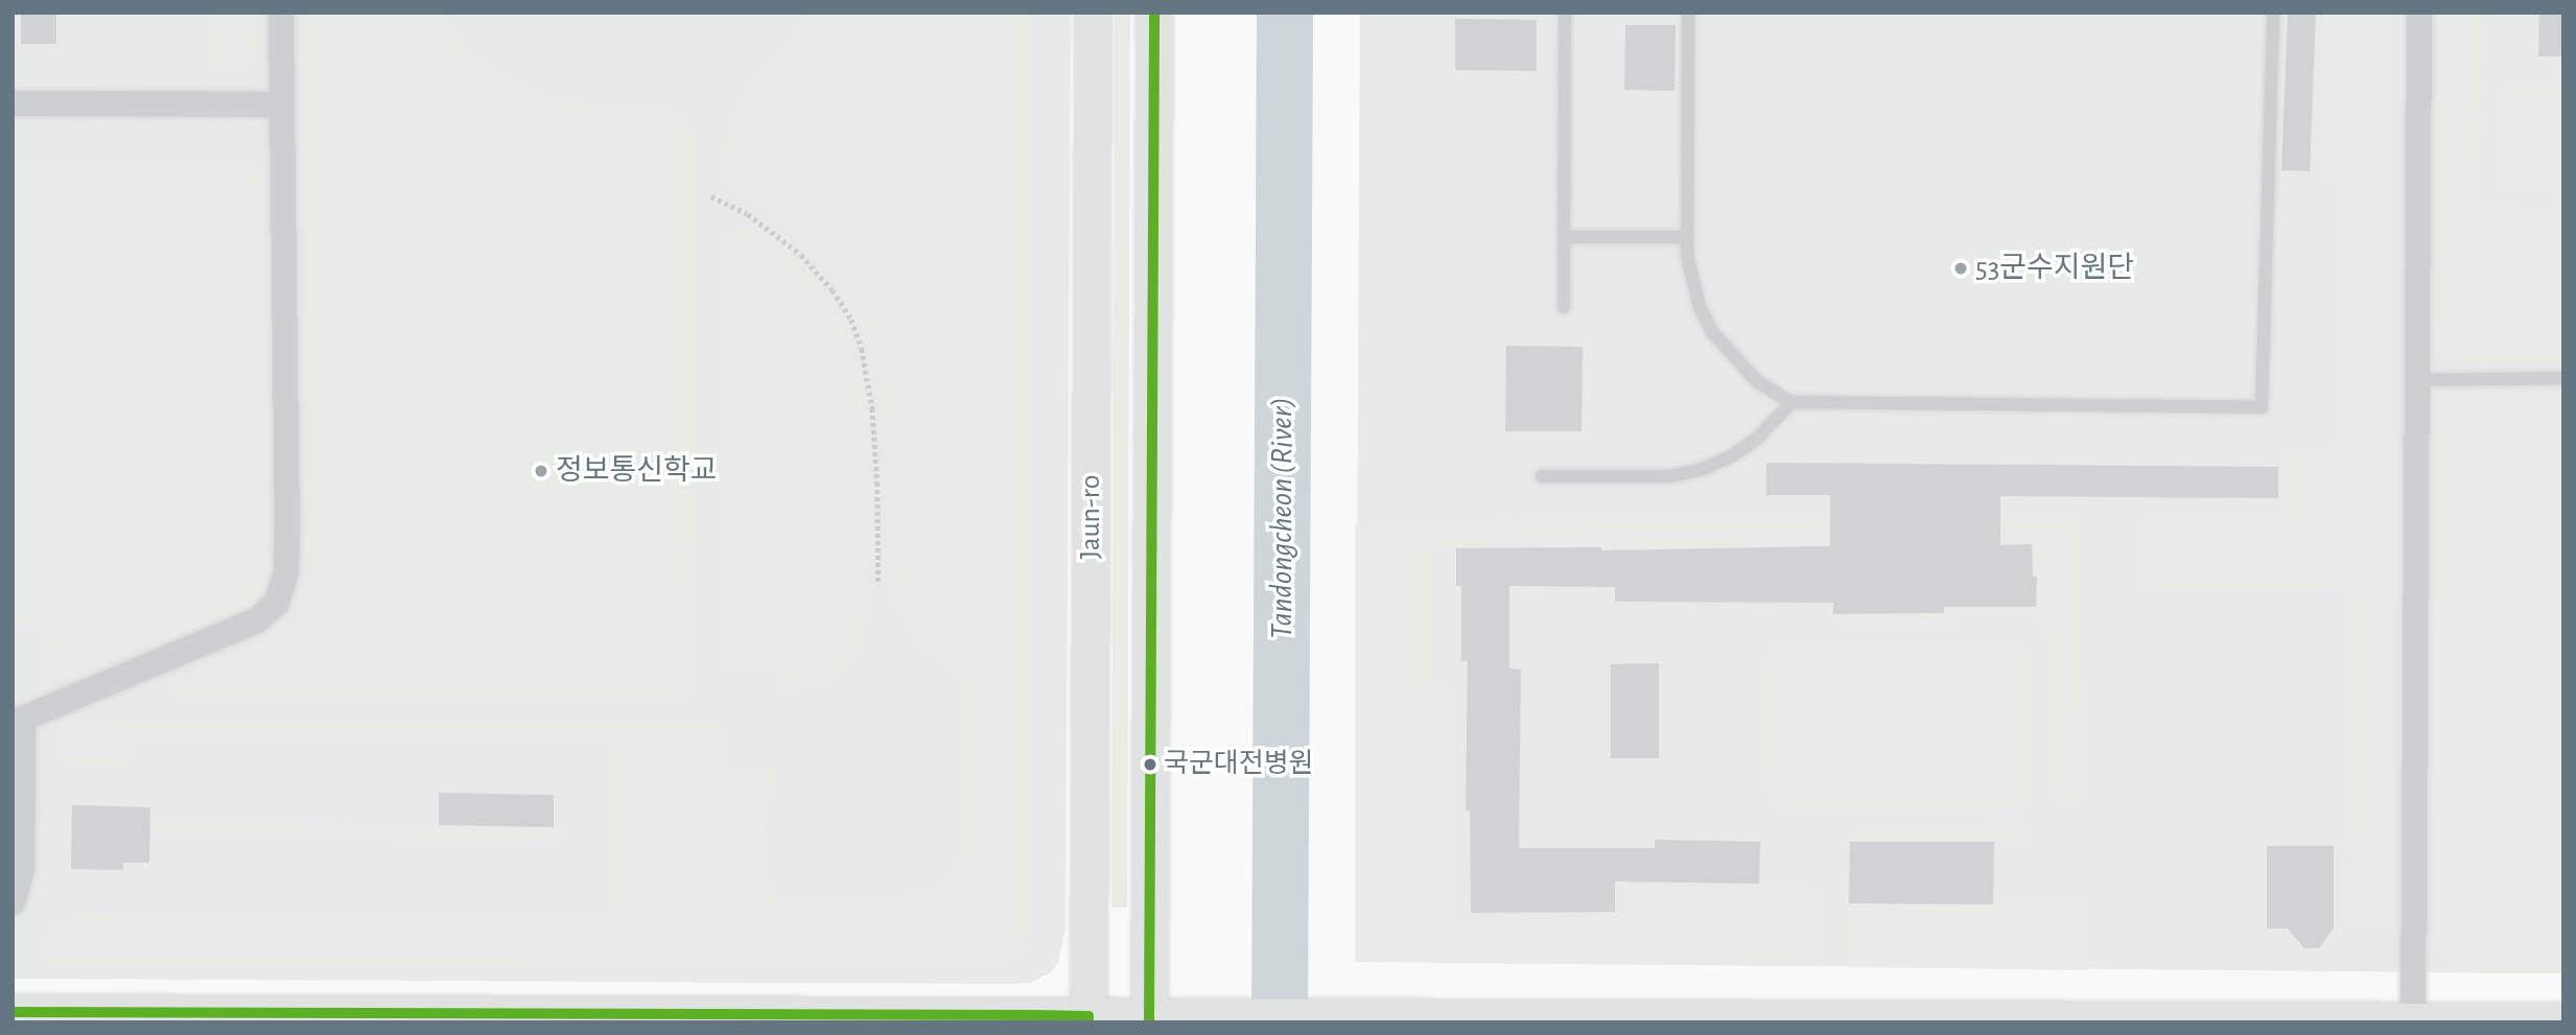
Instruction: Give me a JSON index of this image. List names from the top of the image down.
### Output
{
  "streets": {
    "street": ["Jaun-ro"]
  },
  "water": ["Tandongcheon (River)"],
  "places": ["53군수지원단", "정보통신학교", "국군대전병원"]
}
